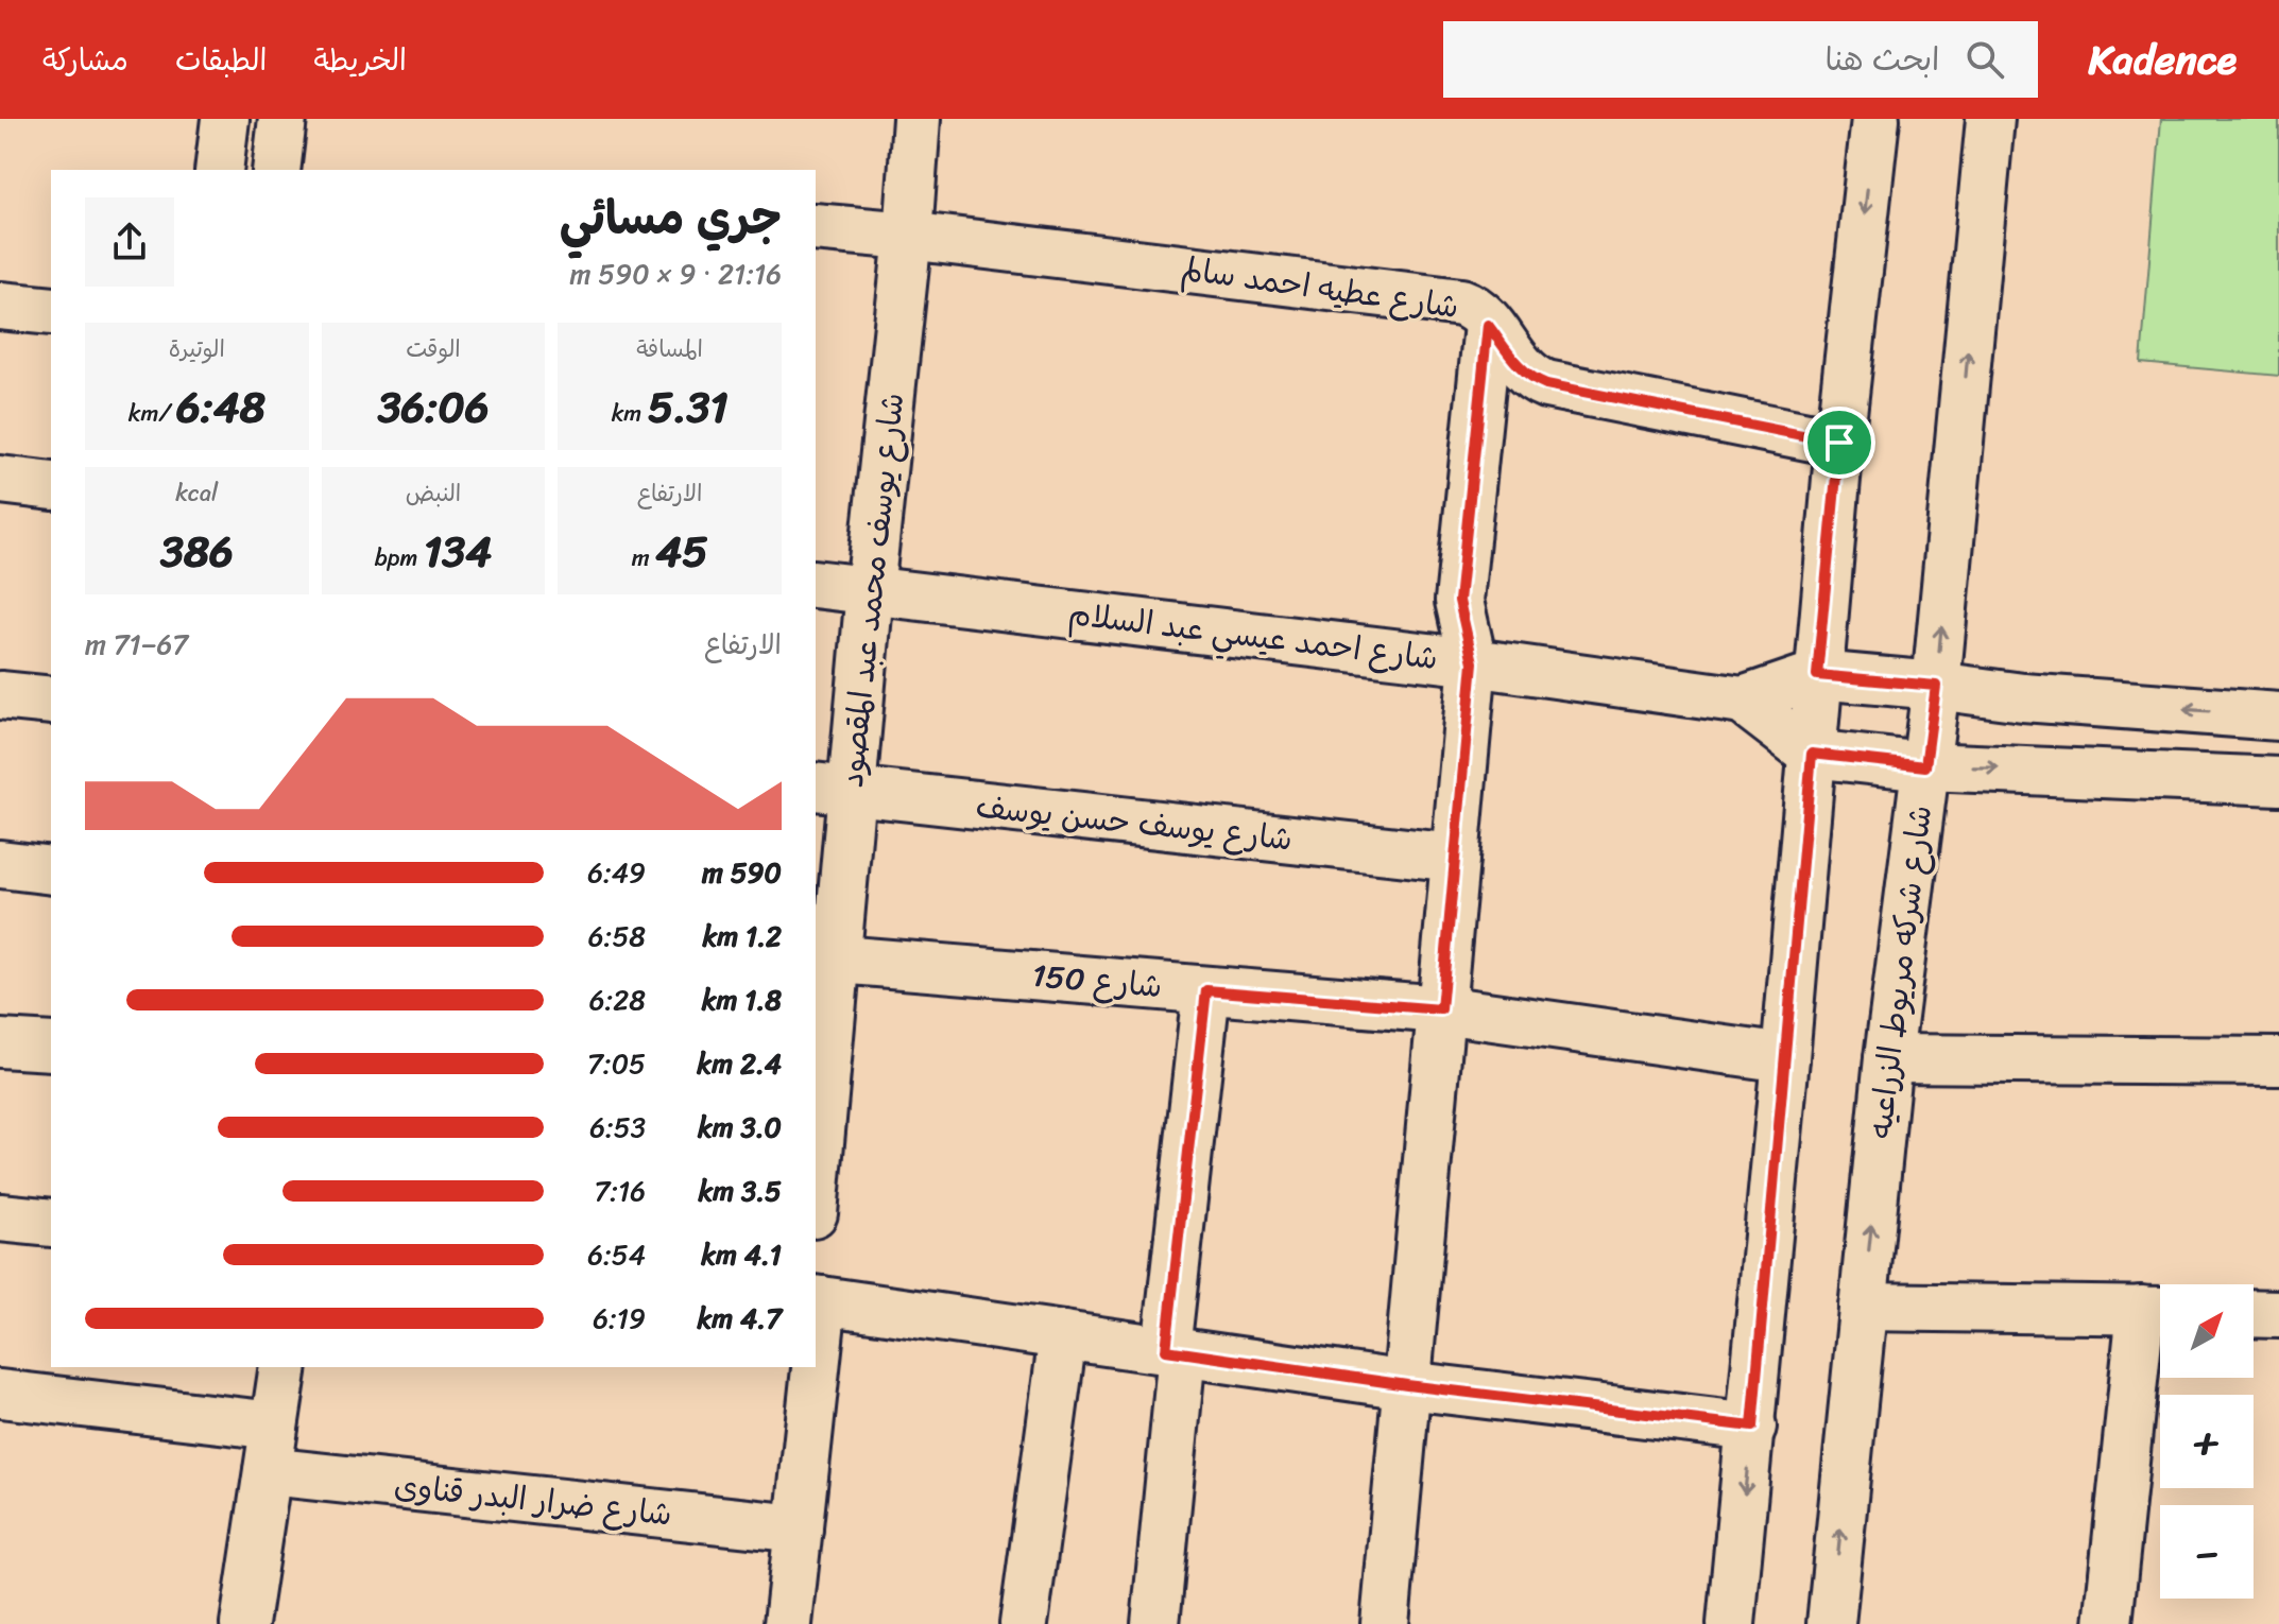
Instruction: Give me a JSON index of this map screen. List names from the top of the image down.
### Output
{
  "streets": {
    "street": [
      "شارع عطيه احمد سالم",
      "شارع يوسف محمد عبد المقصود",
      "شارع احمد عيسي عبد السلام",
      "شارع يوسف حسن يوسف",
      "شارع شركه مريوط الزراعيه",
      "شارع 150",
      "شارع ضرار البدر قناوى"
    ]
  },
  "crossings": [
    ["شارع عطيه احمد سالم", "شارع يوسف محمد عبد المقصود"],
    ["شارع يوسف محمد عبد المقصود", "شارع احمد عيسي عبد السلام"],
    ["شارع يوسف محمد عبد المقصود", "شارع يوسف حسن يوسف"],
    ["شارع يوسف محمد عبد المقصود", "شارع 150"]
  ],
  "north": "top right",
  "page": {
    "header": "Kadence",
    "search": "ابحث هنا",
    "nav": ["الخريطة", "الطبقات", "مشاركة"],
    "heading": ["جري مسائي", "21:16 · 9 × 590 m"],
    "stats": [
      ["المسافة", "5.31 km"],
      ["الوقت", "36:06"],
      ["الوتيرة", "6:48 /km"],
      ["الارتفاع", "45 m"],
      ["النبض", "134 bpm"],
      ["kcal", "386"]
    ],
    "chart": ["الارتفاع", "67–71 m"],
    "list": [
      {
        "name": "590 m",
        "note": "6:49"
      },
      {
        "name": "1.2 km",
        "note": "6:58"
      },
      {
        "name": "1.8 km",
        "note": "6:28"
      },
      {
        "name": "2.4 km",
        "note": "7:05"
      },
      {
        "name": "3.0 km",
        "note": "6:53"
      },
      {
        "name": "3.5 km",
        "note": "7:16"
      },
      {
        "name": "4.1 km",
        "note": "6:54"
      },
      {
        "name": "4.7 km",
        "note": "6:19"
      }
    ],
    "map_buttons": ["+", "−"]
  }
}
